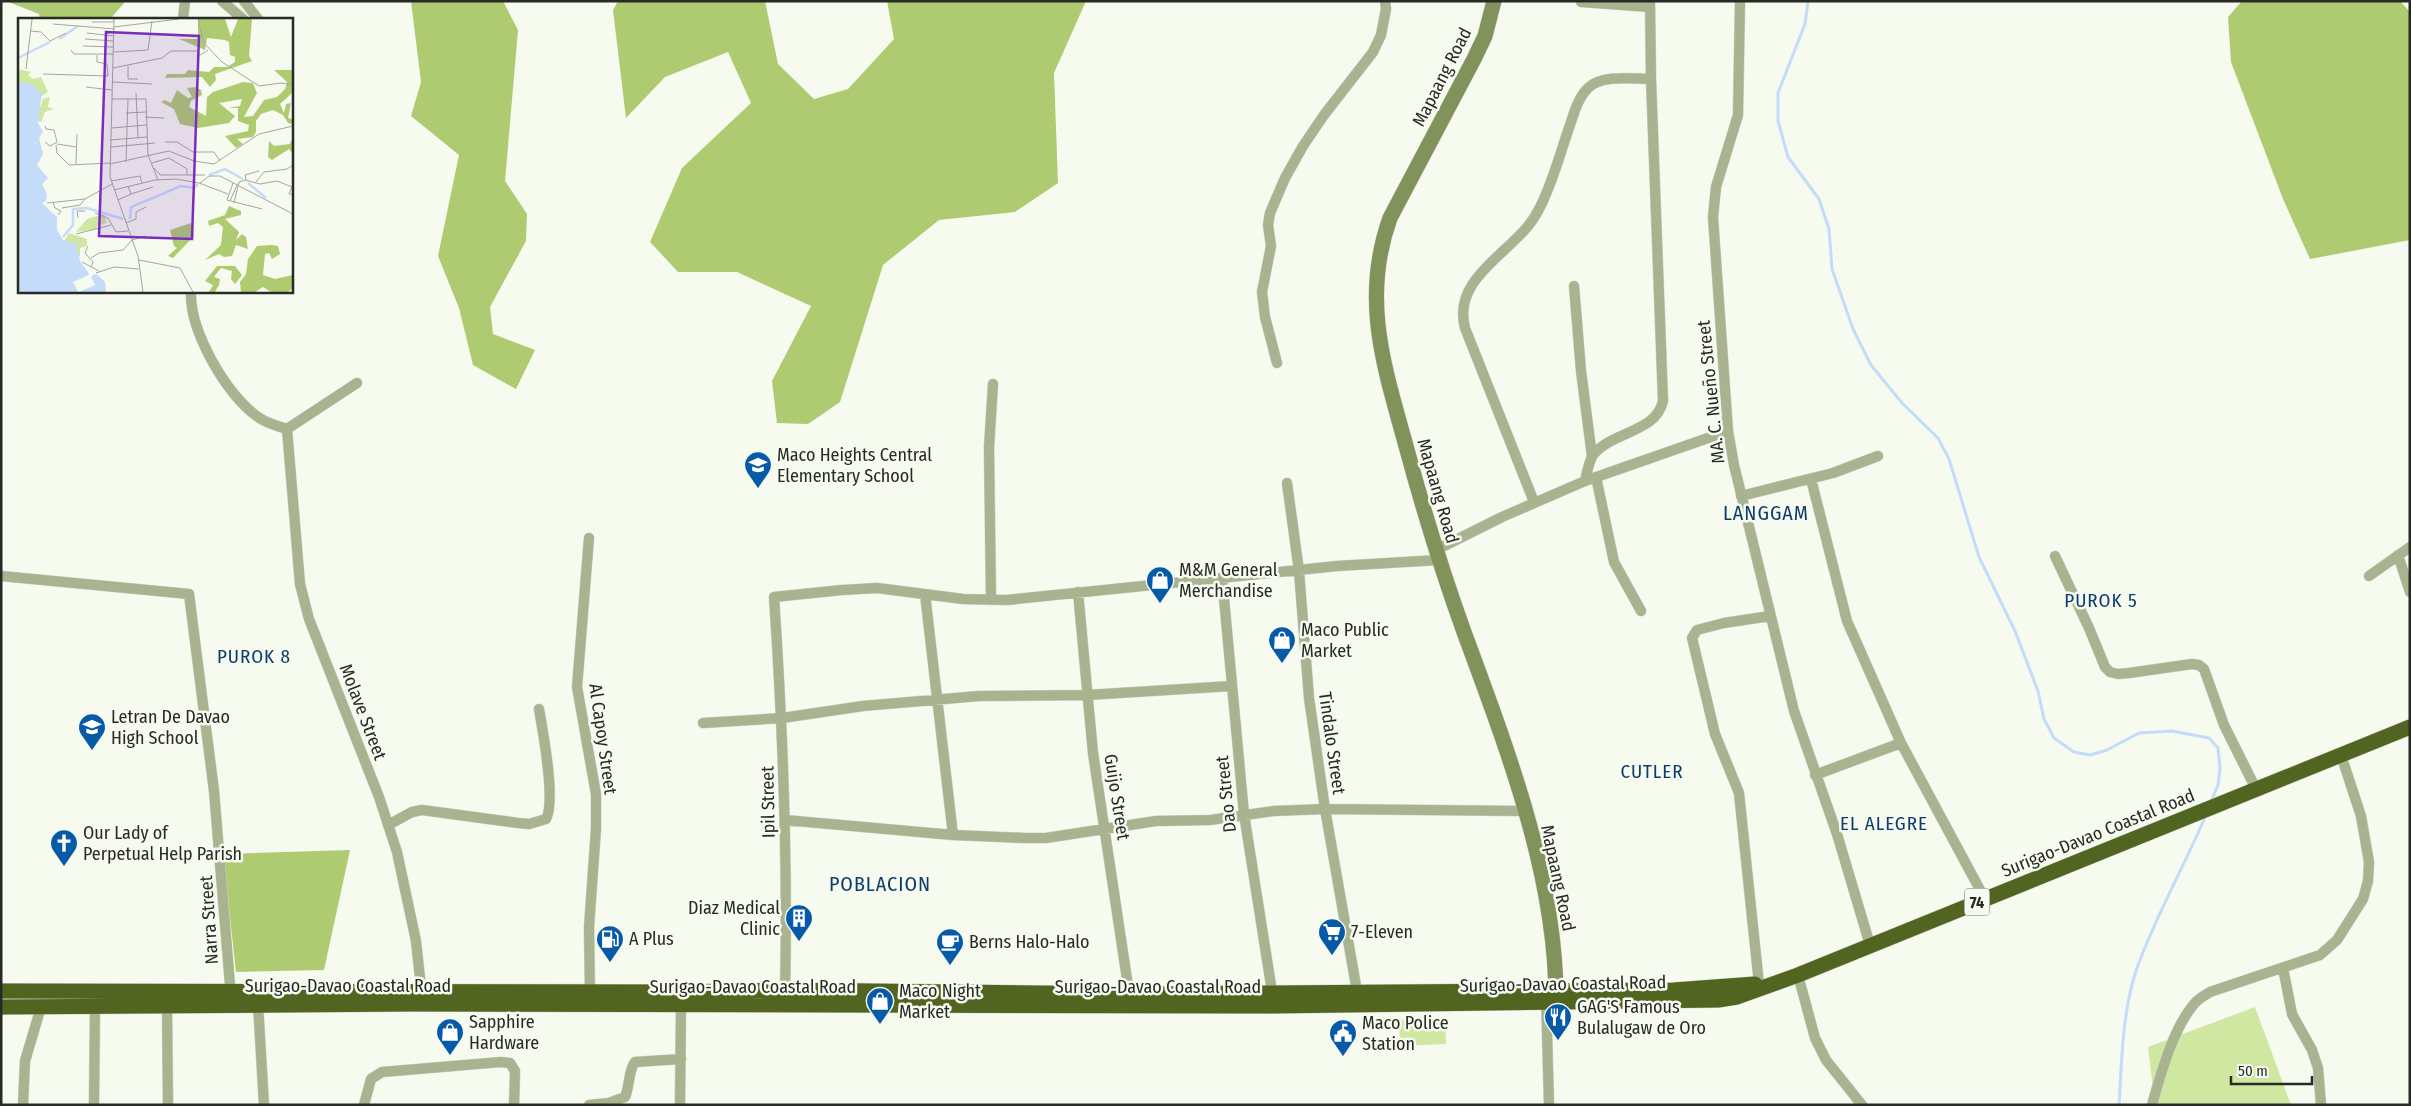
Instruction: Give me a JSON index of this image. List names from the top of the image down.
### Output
{
  "streets": {
    "highway": ["Surigao-Davao Coastal Road", "74"],
    "street": [
      "Mapaang Road",
      "MA. C. Nueño Street",
      "Molave Street",
      "Al Capoy Street",
      "Tindalo Street",
      "Dao Street",
      "Guijo Street",
      "Ipil Street",
      "Narra Street"
    ]
  },
  "crossings": [
    ["Mapaang Road", "Surigao-Davao Coastal Road"],
    ["MA. C. Nueño Street", "Surigao-Davao Coastal Road"],
    ["Molave Street", "Surigao-Davao Coastal Road"],
    ["Al Capoy Street", "Surigao-Davao Coastal Road"],
    ["Tindalo Street", "Surigao-Davao Coastal Road"],
    ["Dao Street", "Surigao-Davao Coastal Road"],
    ["Guijo Street", "Surigao-Davao Coastal Road"],
    ["Ipil Street", "Surigao-Davao Coastal Road"],
    ["Surigao-Davao Coastal Road", "Narra Street"]
  ],
  "districts": [
    "LANGGAM",
    "PUROK 5",
    "PUROK 8",
    "CUTLER",
    "EL ALEGRE",
    "POBLACION"
  ],
  "places": {
    "school or university": ["Maco Heights Central Elementary School", "Letran De Davao High School"],
    "shop": [
      "M&M General Merchandise",
      "Maco Public Market",
      "Maco Night Market",
      "Sapphire Hardware"
    ],
    "church": ["Our Lady of Perpetual Help Parish"],
    "building": ["Diaz Medical Clinic"],
    "supermarket": ["7-Eleven"],
    "fuel station": ["A Plus"],
    "cafe": ["Berns Halo-Halo"],
    "restaurant": ["GAG'S Famous Bulalugaw de Oro"],
    "public building": ["Maco Police Station"]
  },
  "scale_bar": "50 m"
}
